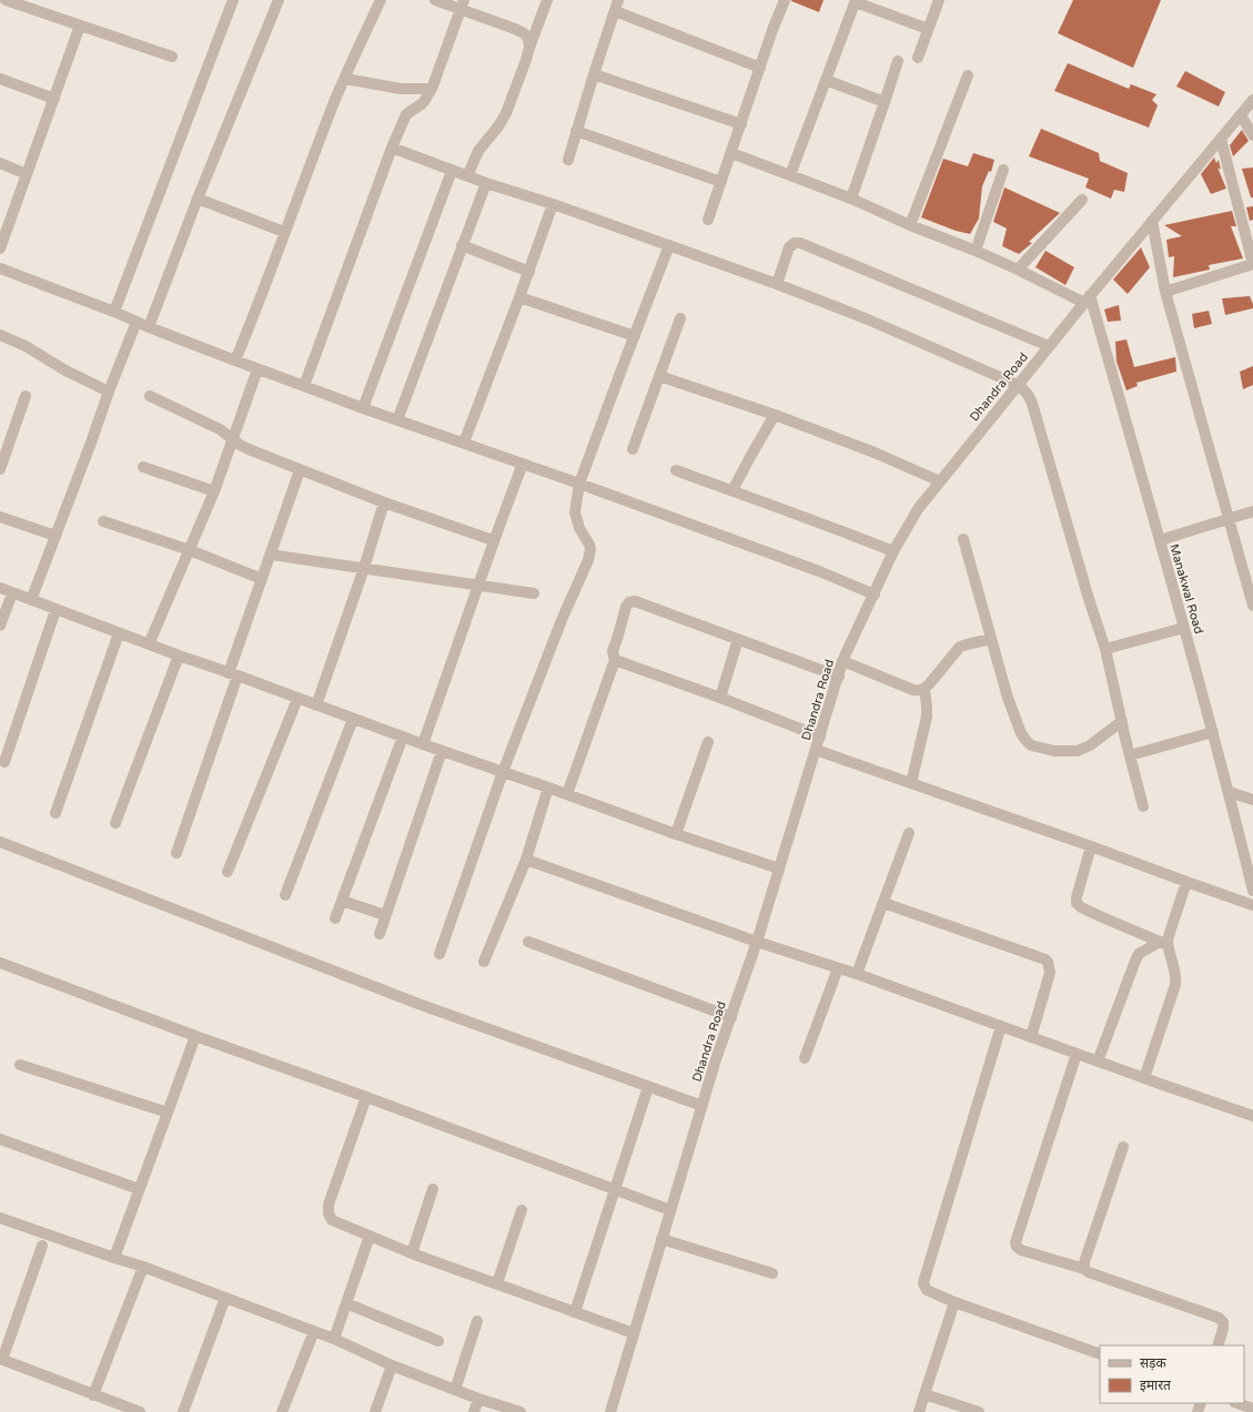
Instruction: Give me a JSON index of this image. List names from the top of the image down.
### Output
{
  "streets": {
    "street": ["Dhandra Road", "Manakwal Road"]
  },
  "crossings": [
    ["Dhandra Road", "Manakwal Road"]
  ],
  "legend": ["सड़क", "इमारत"]
}
